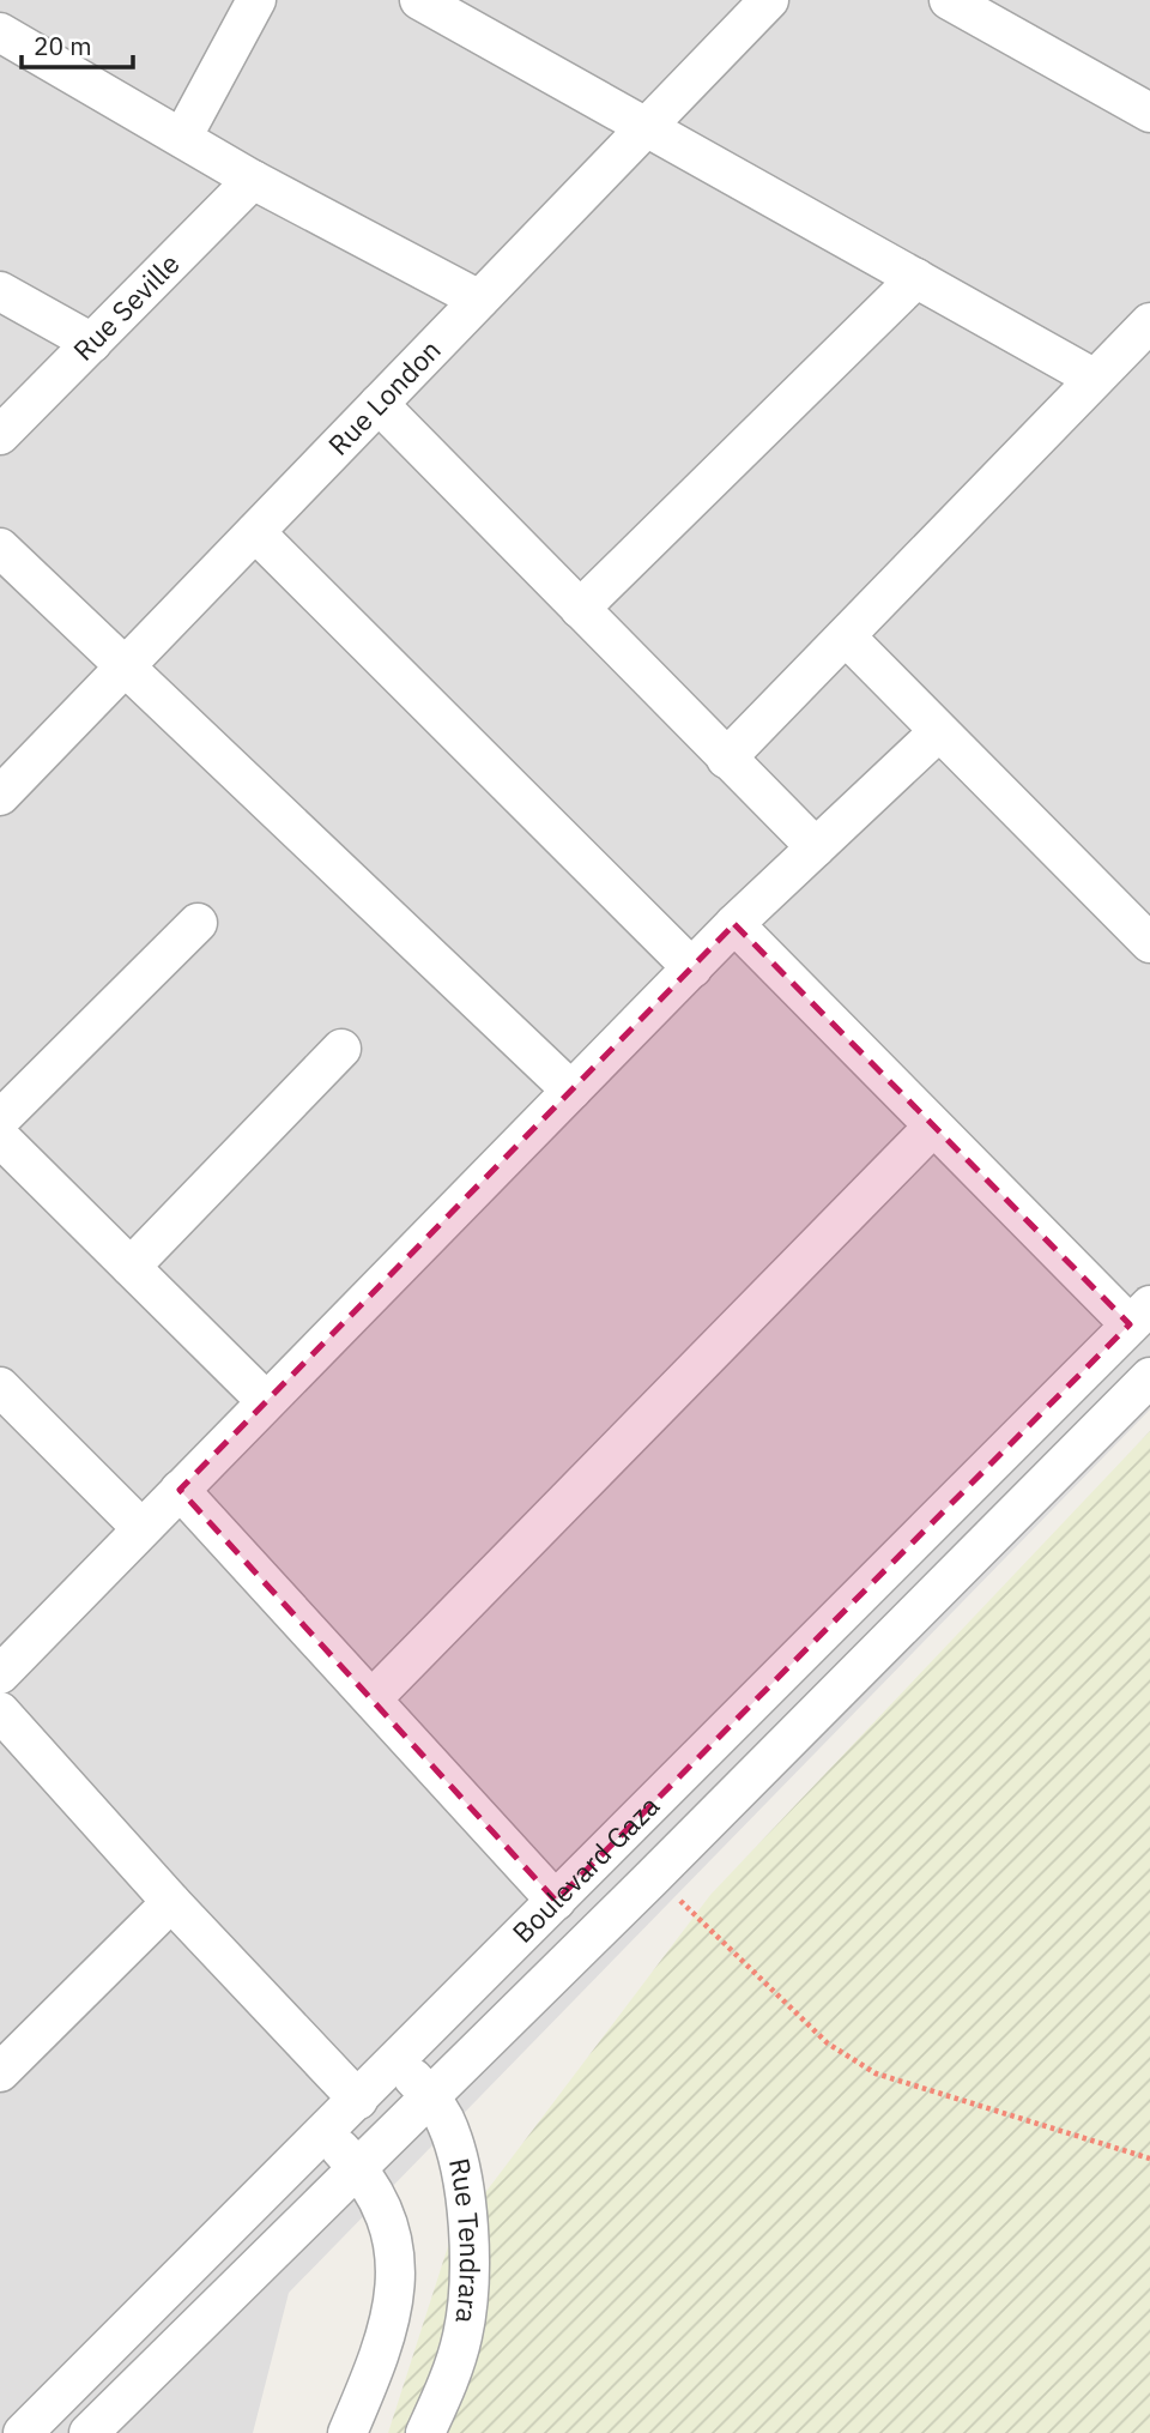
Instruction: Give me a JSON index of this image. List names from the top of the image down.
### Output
{
  "streets": {
    "street": [
      "Rue Seville",
      "Rue London",
      "Boulevard Gaza",
      "Rue Tendrara"
    ]
  },
  "crossings": [
    ["Boulevard Gaza", "Rue Tendrara"]
  ],
  "scale_bar": "20 m"
}
